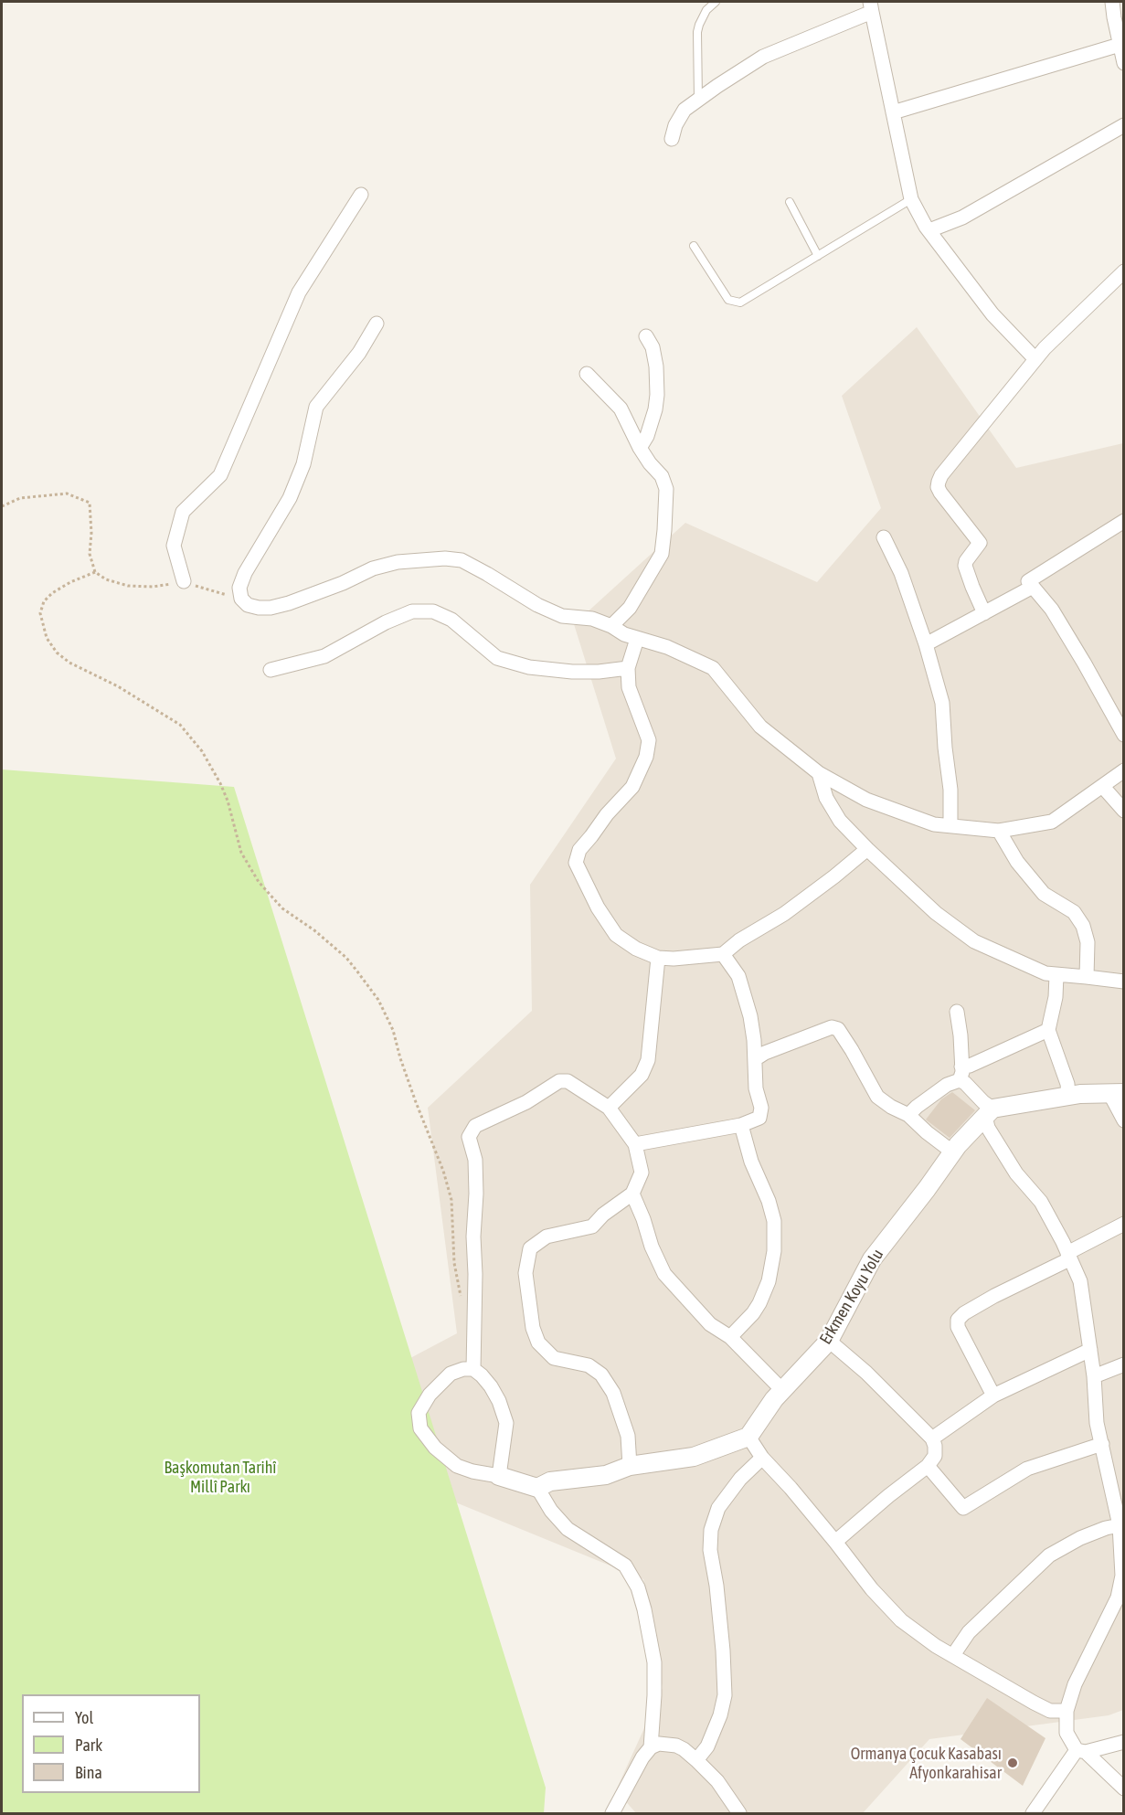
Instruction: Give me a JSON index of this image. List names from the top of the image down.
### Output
{
  "streets": {
    "street": ["Erkmen Koyu Yolu"]
  },
  "parks": ["Başkomutan Tarihî Millî Parkı"],
  "places": ["Ormanya Çocuk Kasabası Afyonkarahisar"],
  "legend": ["Yol", "Park", "Bina"]
}
